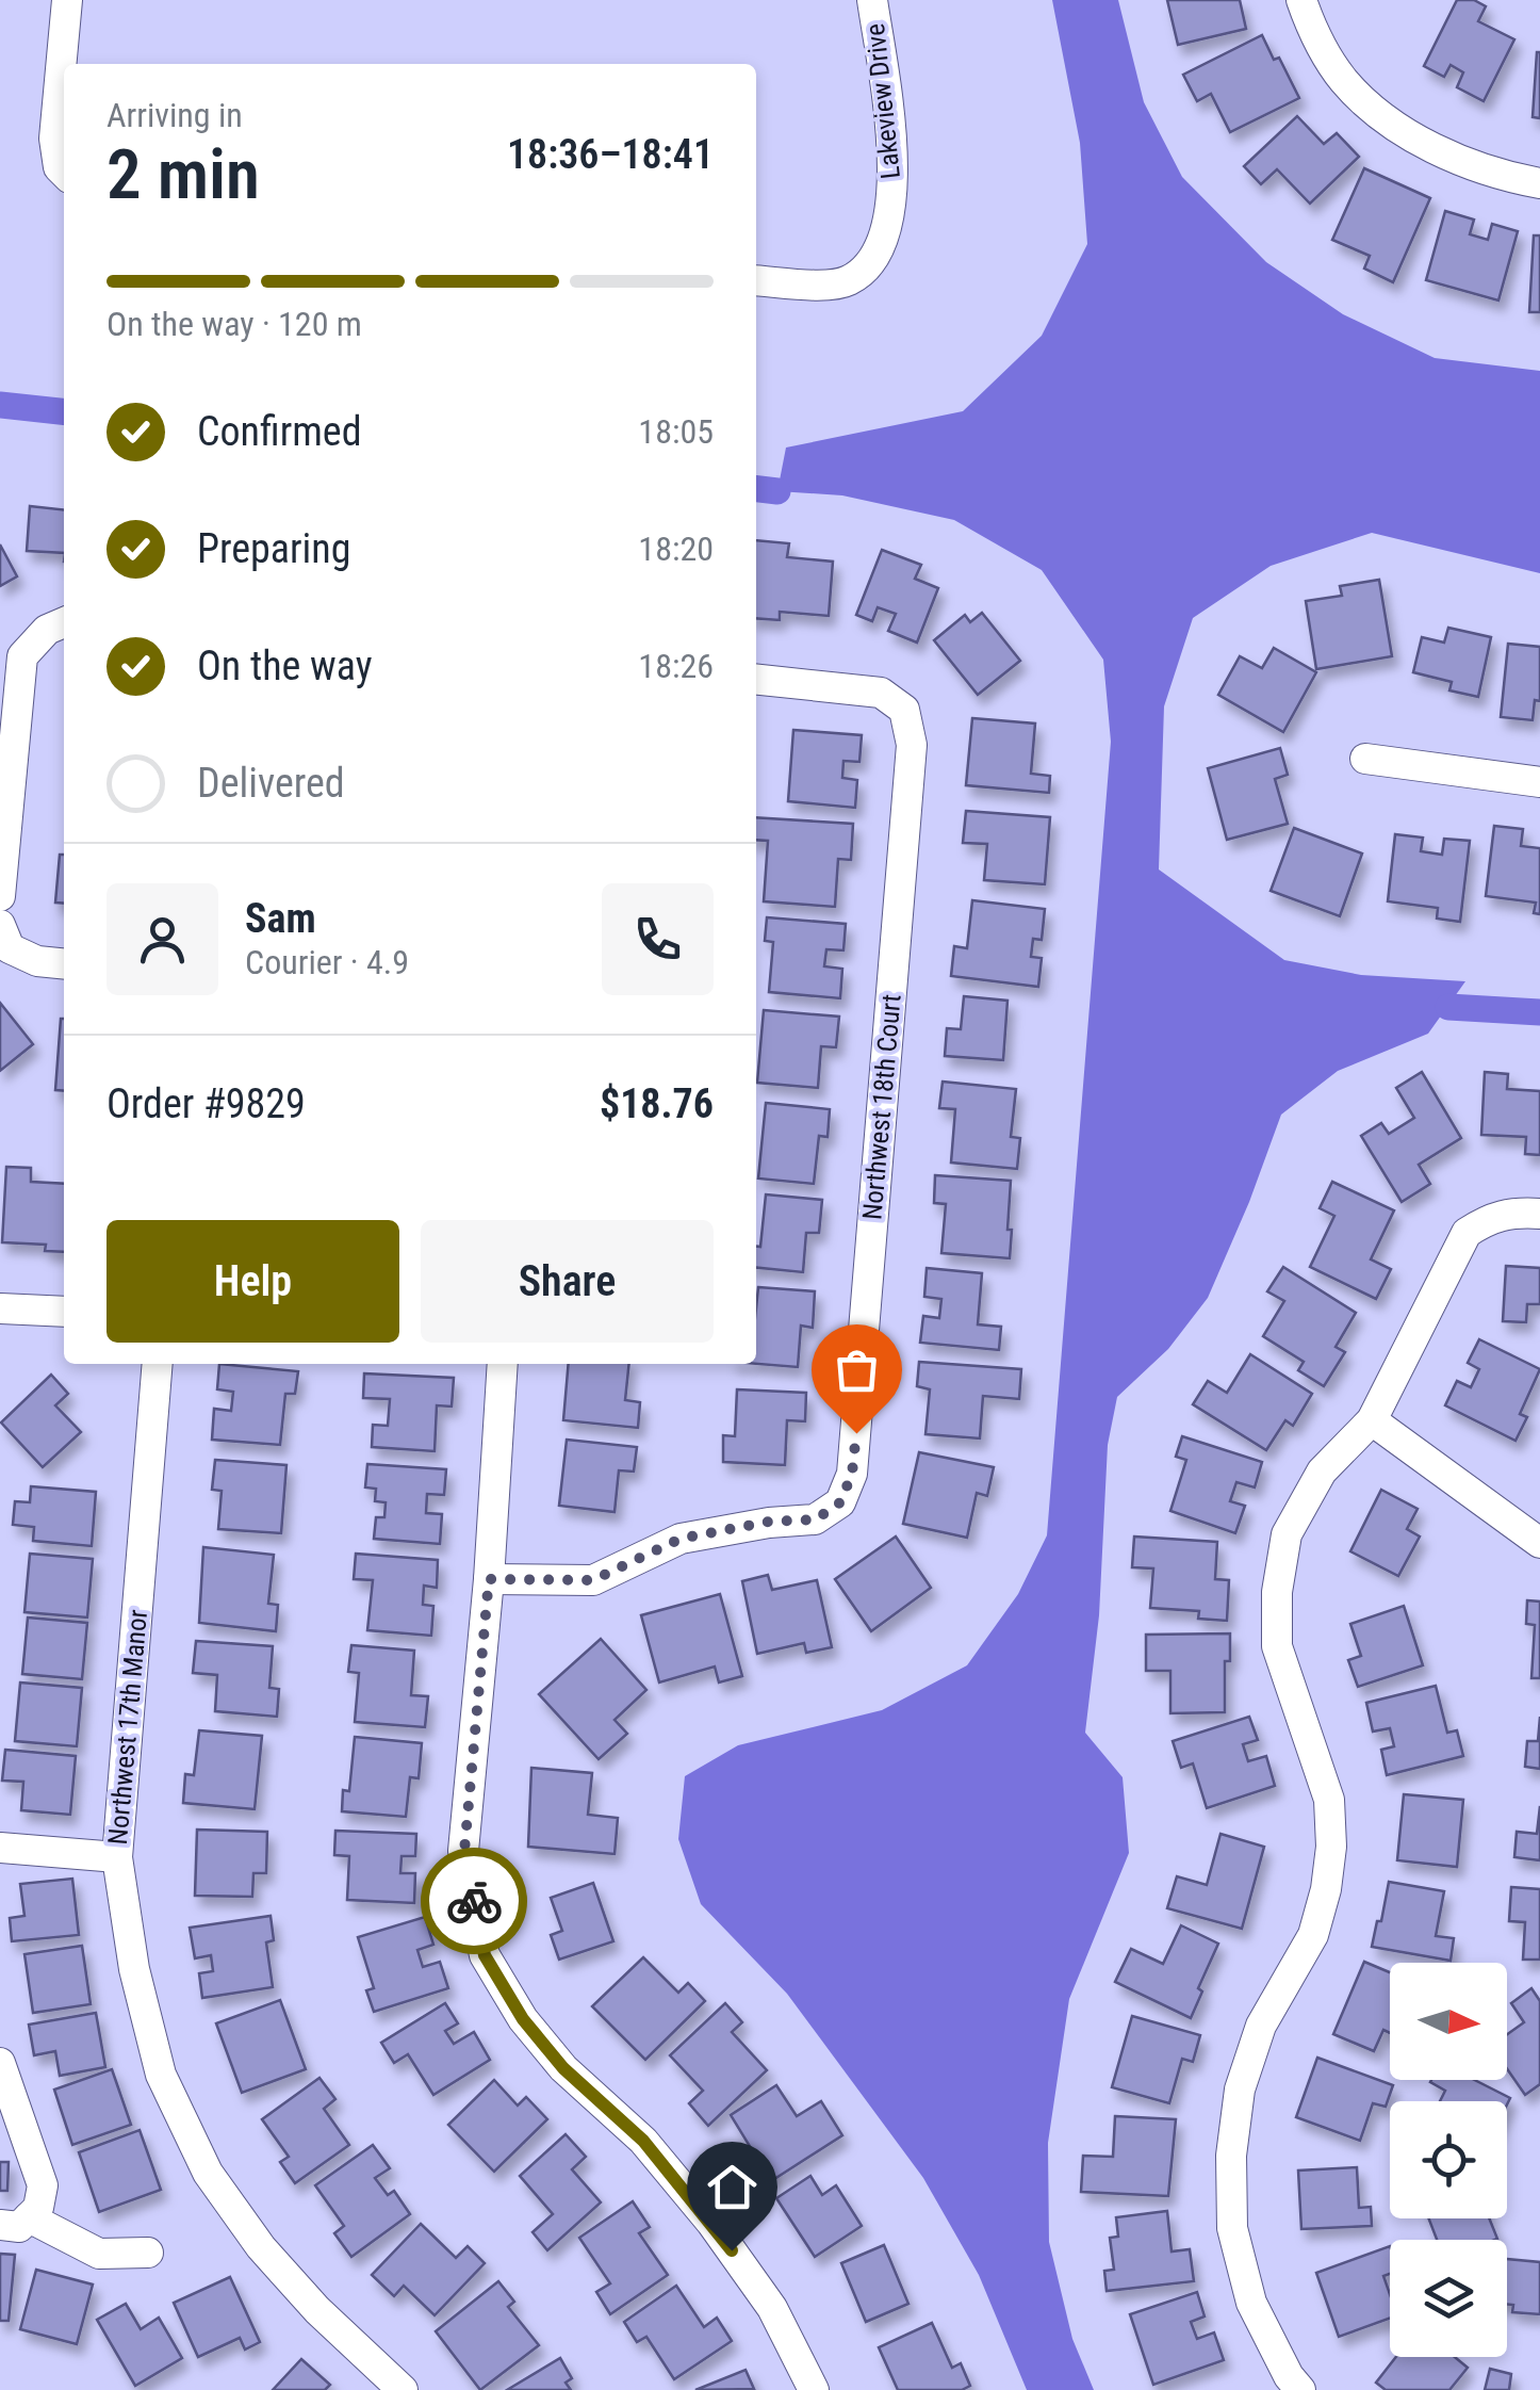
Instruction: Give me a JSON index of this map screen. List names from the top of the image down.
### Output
{
  "streets": {
    "street": ["Lakeview Drive", "Northwest 18th Court", "Northwest 17th Manor"]
  },
  "north": "right",
  "page": {
    "heading": ["2 min", "Arriving in", "18:36–18:41"],
    "panel": [
      "Sam",
      "Courier · 4.9",
      "Order #9829",
      "$18.76"
    ],
    "bar": "On the way · 120 m",
    "list": [
      ["Confirmed", "18:05"],
      ["Preparing", "18:20"],
      ["On the way", "18:26"],
      "Delivered"
    ],
    "buttons": ["Help", "Share"]
  }
}
